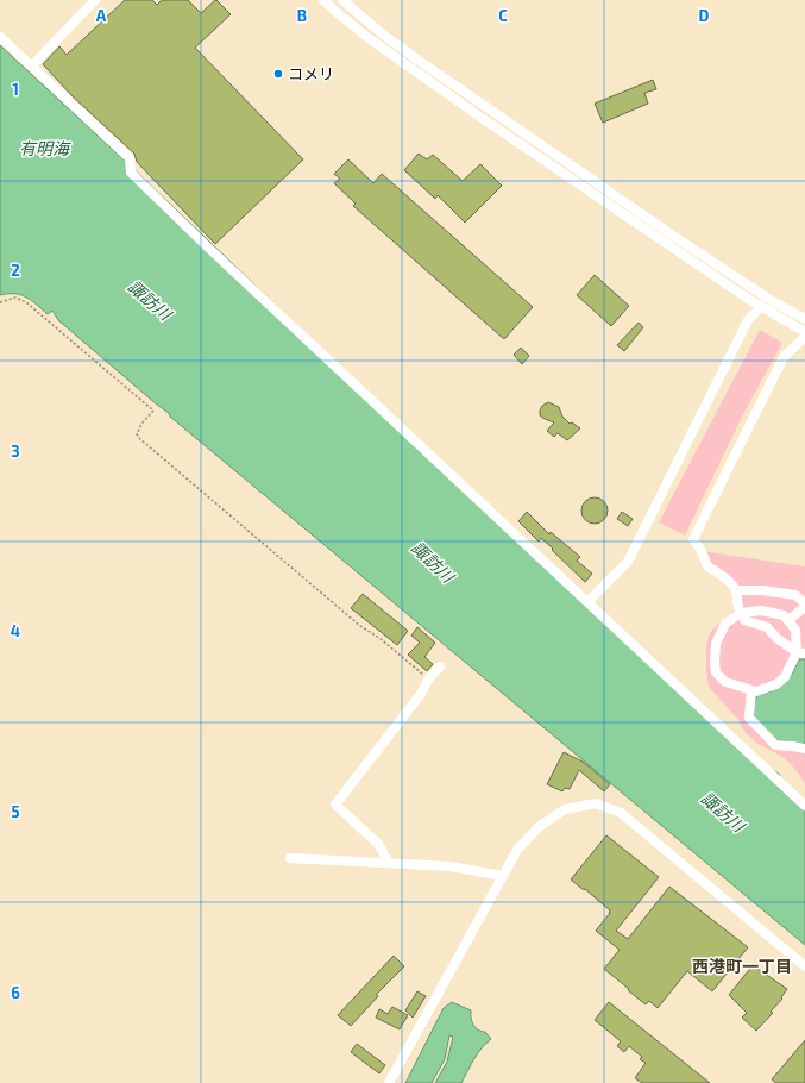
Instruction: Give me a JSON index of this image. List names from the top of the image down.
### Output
{
  "districts": ["西港町一丁目"],
  "water": ["有明海", "諏訪川"],
  "places": ["コメリ"],
  "grid": {
    "columns": [
      "A",
      "B",
      "C",
      "D"
    ],
    "rows": [
      "1",
      "2",
      "3",
      "4",
      "5",
      "6"
    ]
  }
}
